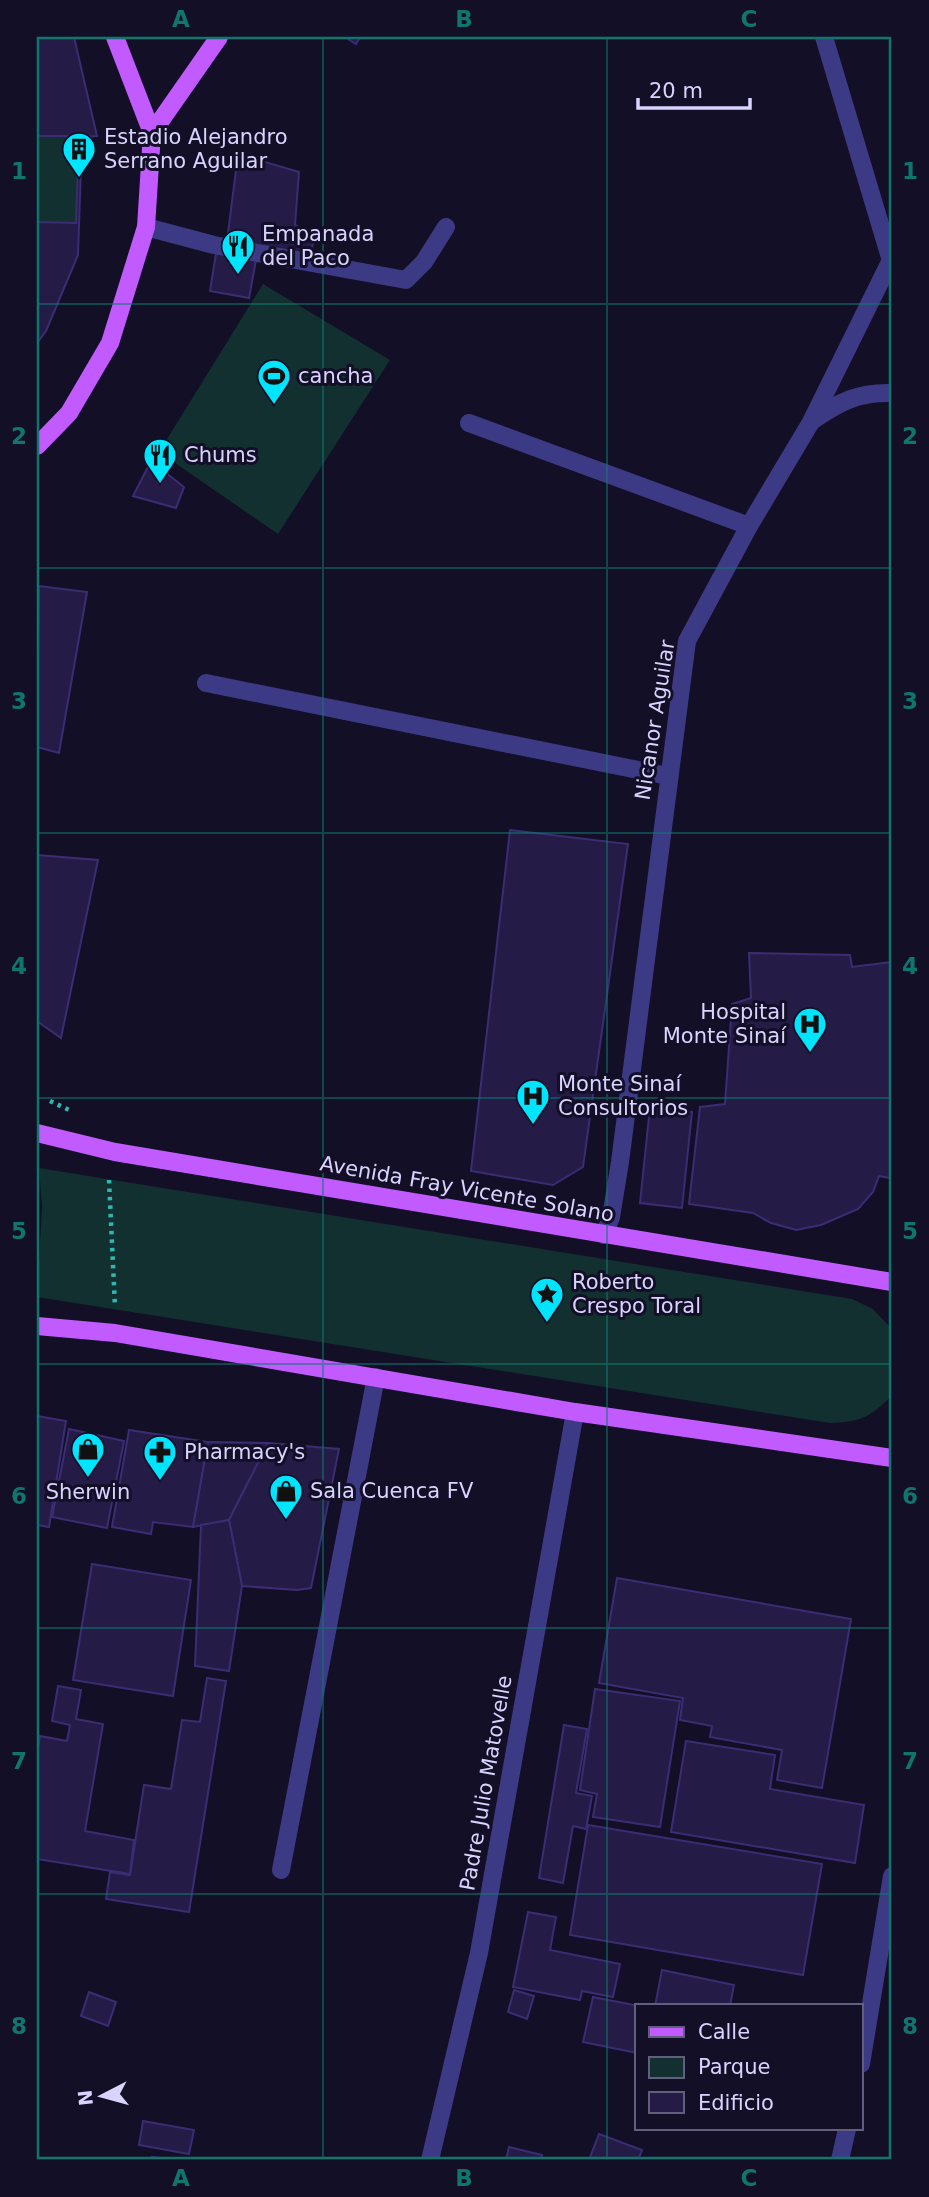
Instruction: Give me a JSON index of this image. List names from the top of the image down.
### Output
{
  "streets": {
    "main road": ["Avenida Fray Vicente Solano"],
    "street": ["Nicanor Aguilar", "Padre Julio Matovelle"]
  },
  "crossings": [
    ["Nicanor Aguilar", "Avenida Fray Vicente Solano"]
  ],
  "places": {
    "building": ["Estadio Alejandro Serrano Aguilar"],
    "restaurant": ["Empanada del Paco", "Chums"],
    "sports": ["cancha"],
    "hospital": ["Hospital Monte Sinaí", "Monte Sinaí Consultorios"],
    "place": ["Roberto Crespo Toral"],
    "shop": ["Sherwin", "Sala Cuenca FV"],
    "pharmacy": ["Pharmacy's"]
  },
  "legend": ["Calle", "Parque", "Edificio"],
  "scale_bar": "20 m",
  "north": "left",
  "grid": {
    "columns": ["A", "B", "C"],
    "rows": [
      "1",
      "2",
      "3",
      "4",
      "5",
      "6",
      "7",
      "8"
    ]
  }
}
